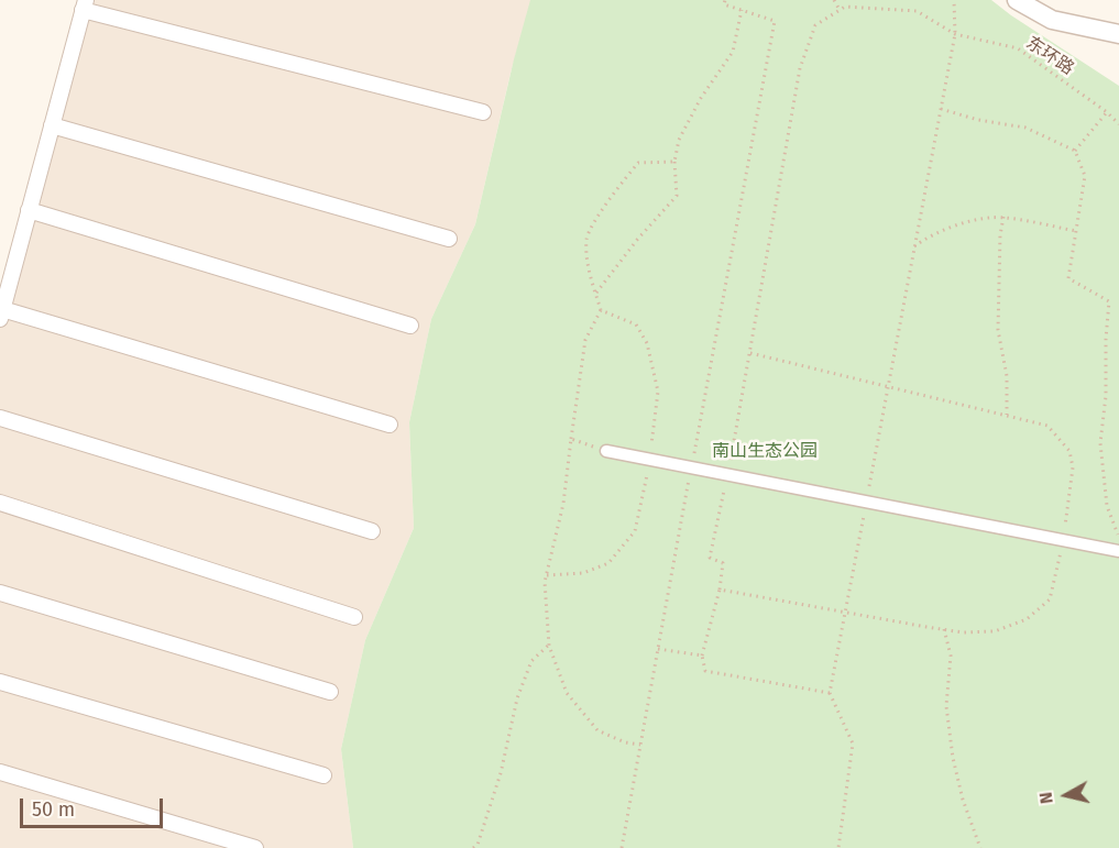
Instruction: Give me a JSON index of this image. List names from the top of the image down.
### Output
{
  "streets": {
    "path": ["东环路"]
  },
  "parks": ["南山生态公园"],
  "scale_bar": "50 m",
  "north": "left"
}
